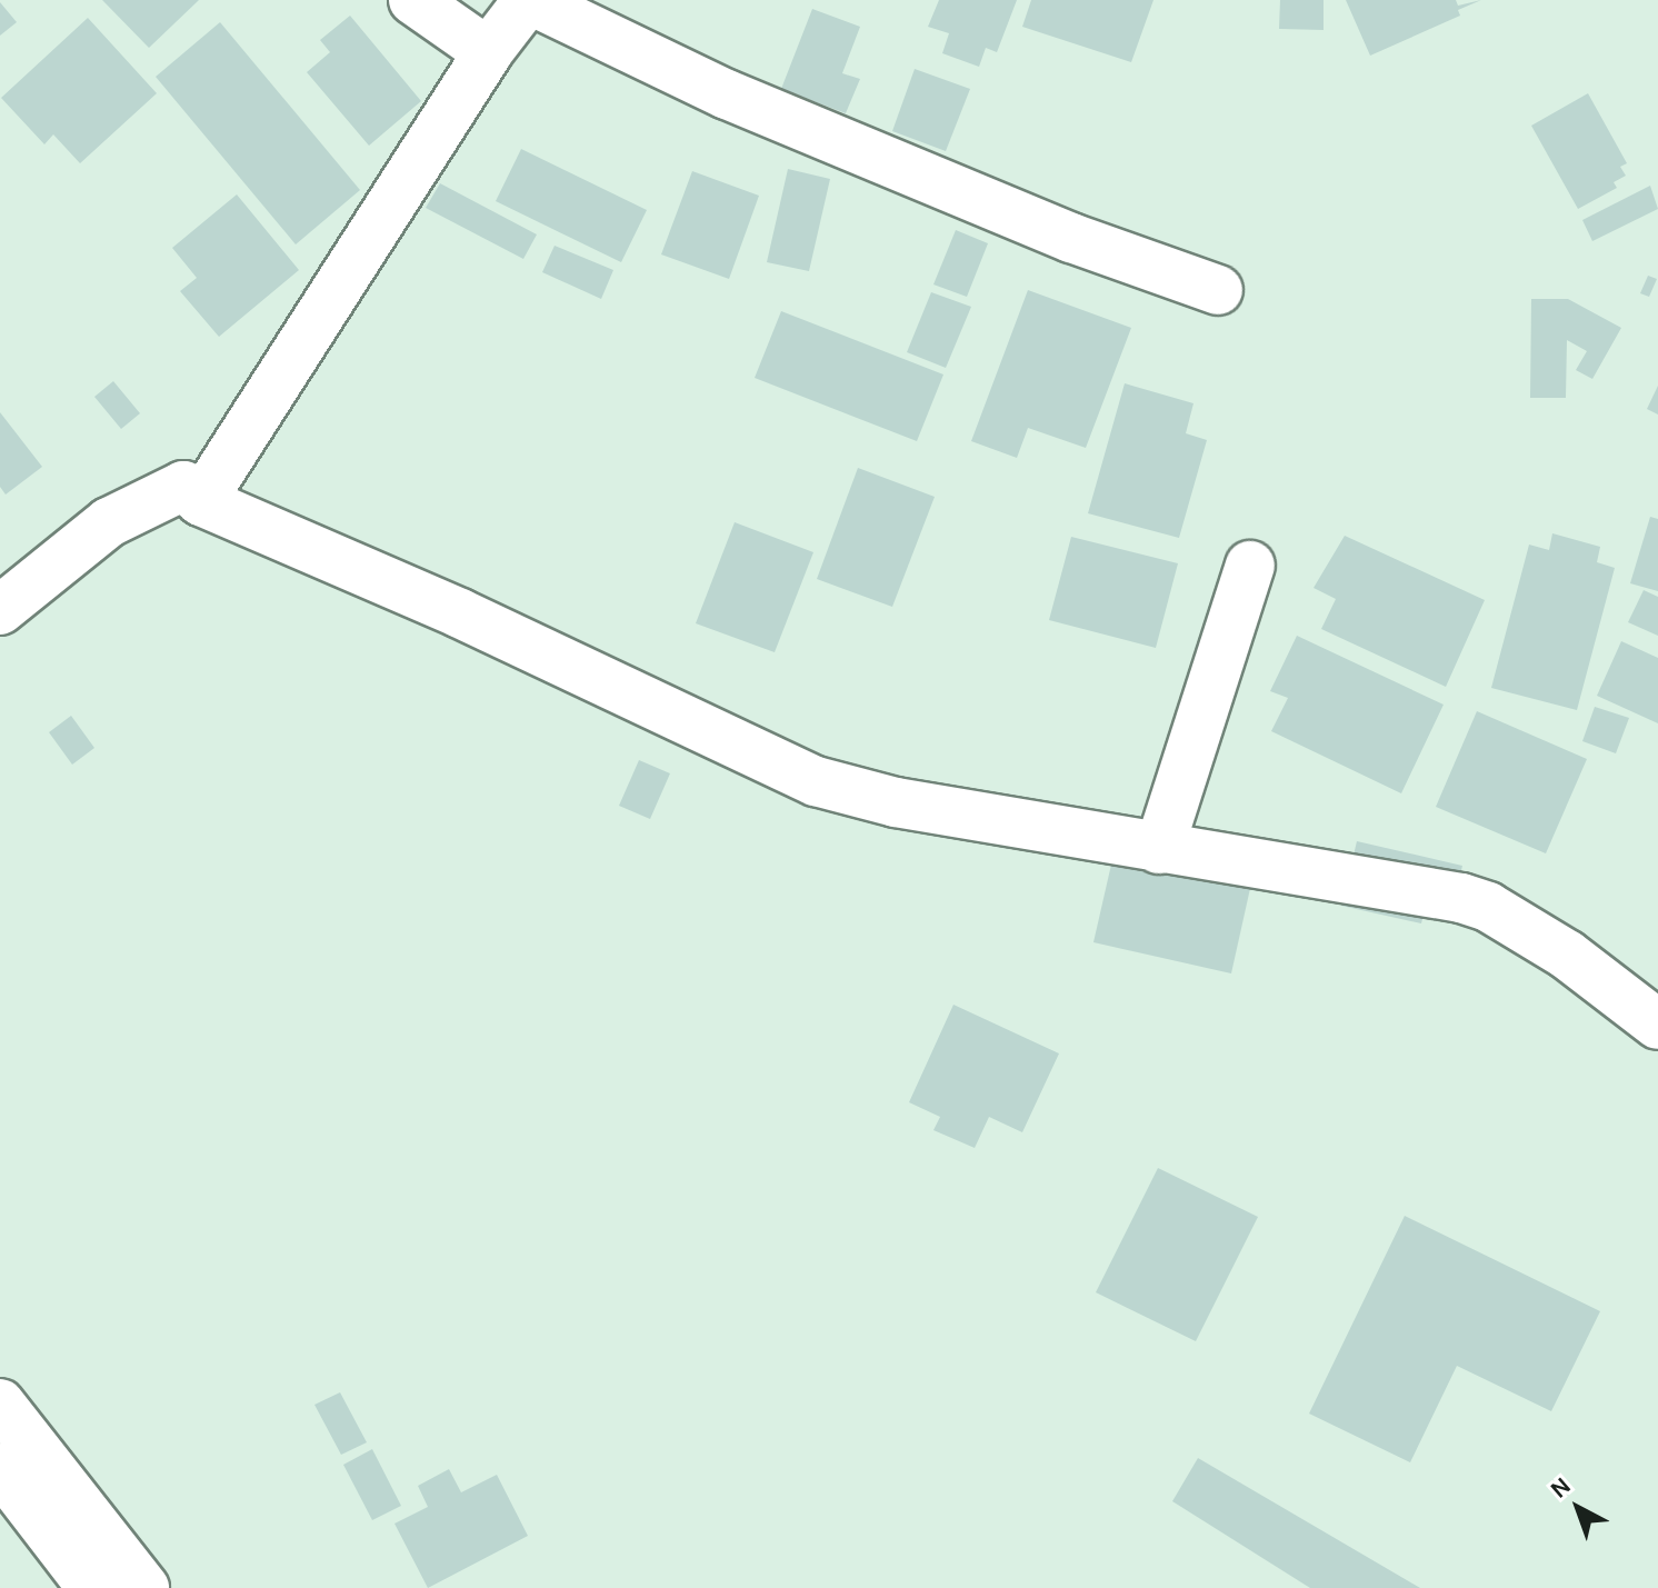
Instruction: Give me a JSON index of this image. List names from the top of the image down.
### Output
{
  "north": "top left"
}
